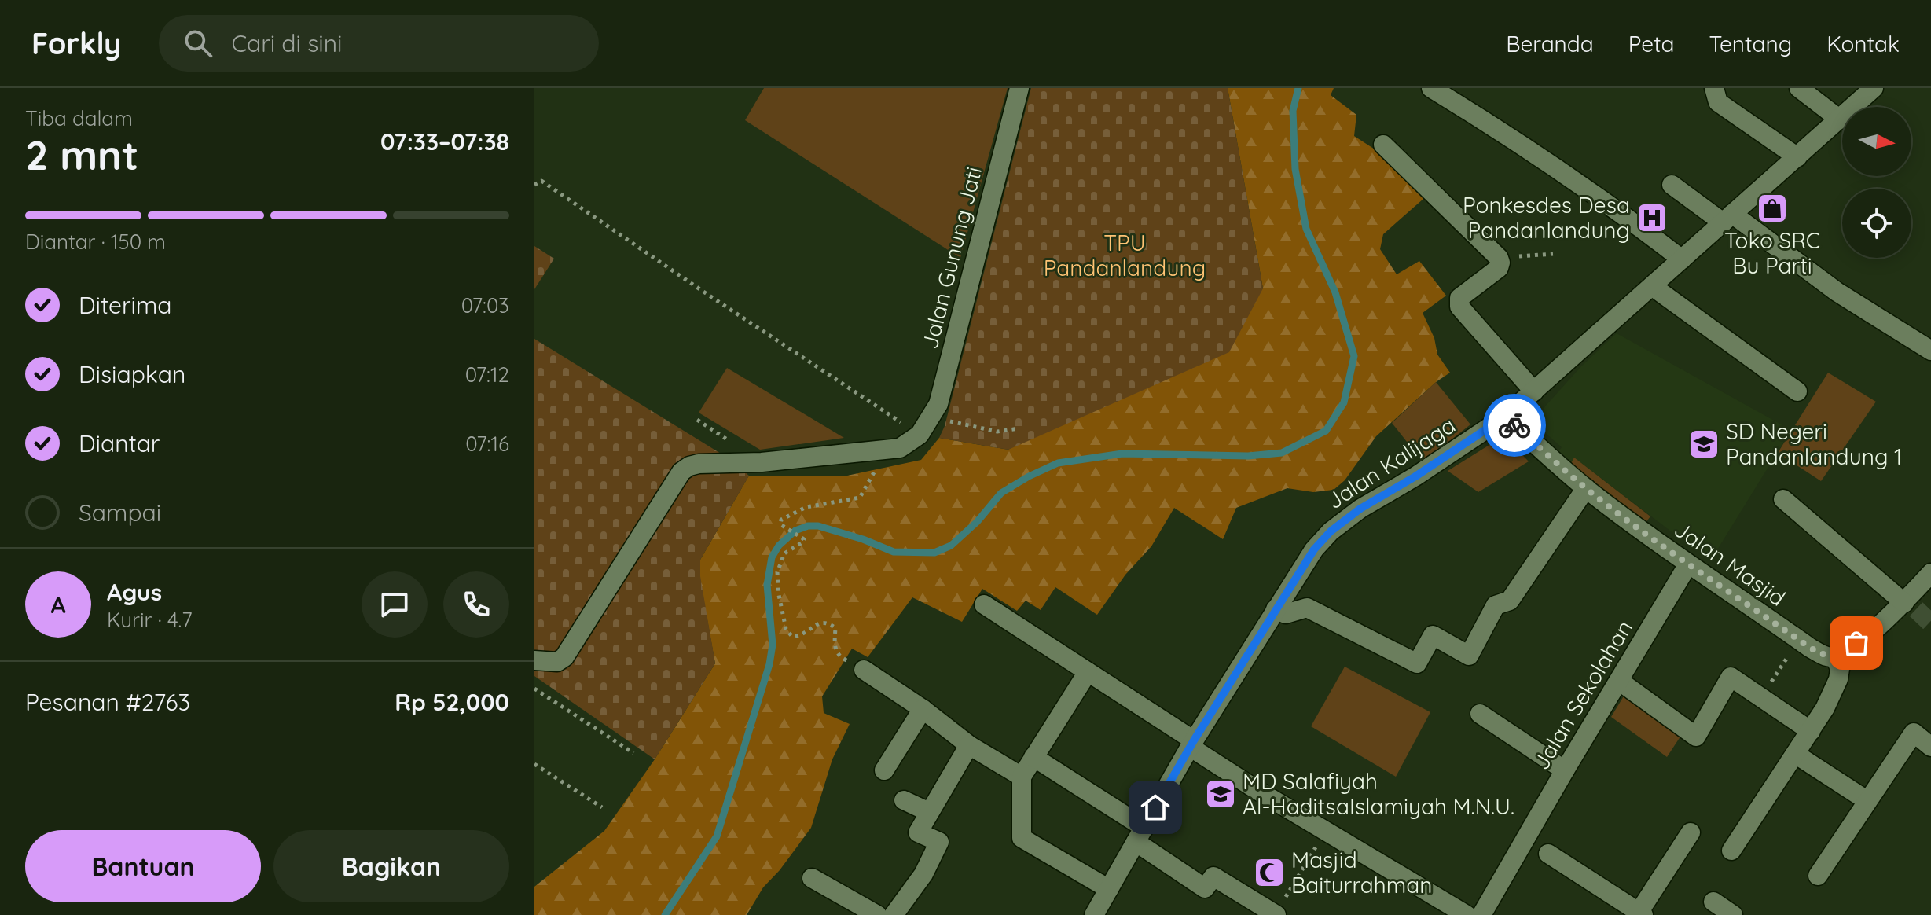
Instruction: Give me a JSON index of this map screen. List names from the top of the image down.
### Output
{
  "streets": {
    "street": [
      "Jalan Gunung Jati",
      "Jalan Kalijaga",
      "Jalan Masjid",
      "Jalan Sekolahan"
    ]
  },
  "crossings": [
    ["Jalan Kalijaga", "Jalan Masjid"],
    ["Jalan Masjid", "Jalan Sekolahan"]
  ],
  "parks": ["TPU Pandanlandung"],
  "places": {
    "shop": ["Toko SRC Bu Parti"],
    "hospital": ["Ponkesdes Desa Pandanlandung"],
    "school or university": ["SD Negeri Pandanlandung 1", "MD Salafiyah Al-HaditsaIslamiyah M.N.U."],
    "mosque": ["Masjid Baiturrahman"]
  },
  "north": "right",
  "page": {
    "header": "Forkly",
    "search": "Cari di sini",
    "nav": [
      "Beranda",
      "Peta",
      "Tentang",
      "Kontak"
    ],
    "heading": ["2 mnt", "Tiba dalam", "07:33–07:38"],
    "panel": [
      "Agus",
      "Kurir · 4.7",
      "Pesanan #2763",
      "Rp 52,000"
    ],
    "bar": "Diantar · 150 m",
    "list": [
      ["Diterima", "07:03"],
      ["Disiapkan", "07:12"],
      ["Diantar", "07:16"],
      "Sampai"
    ],
    "round": "A",
    "buttons": ["Bantuan", "Bagikan"]
  }
}
